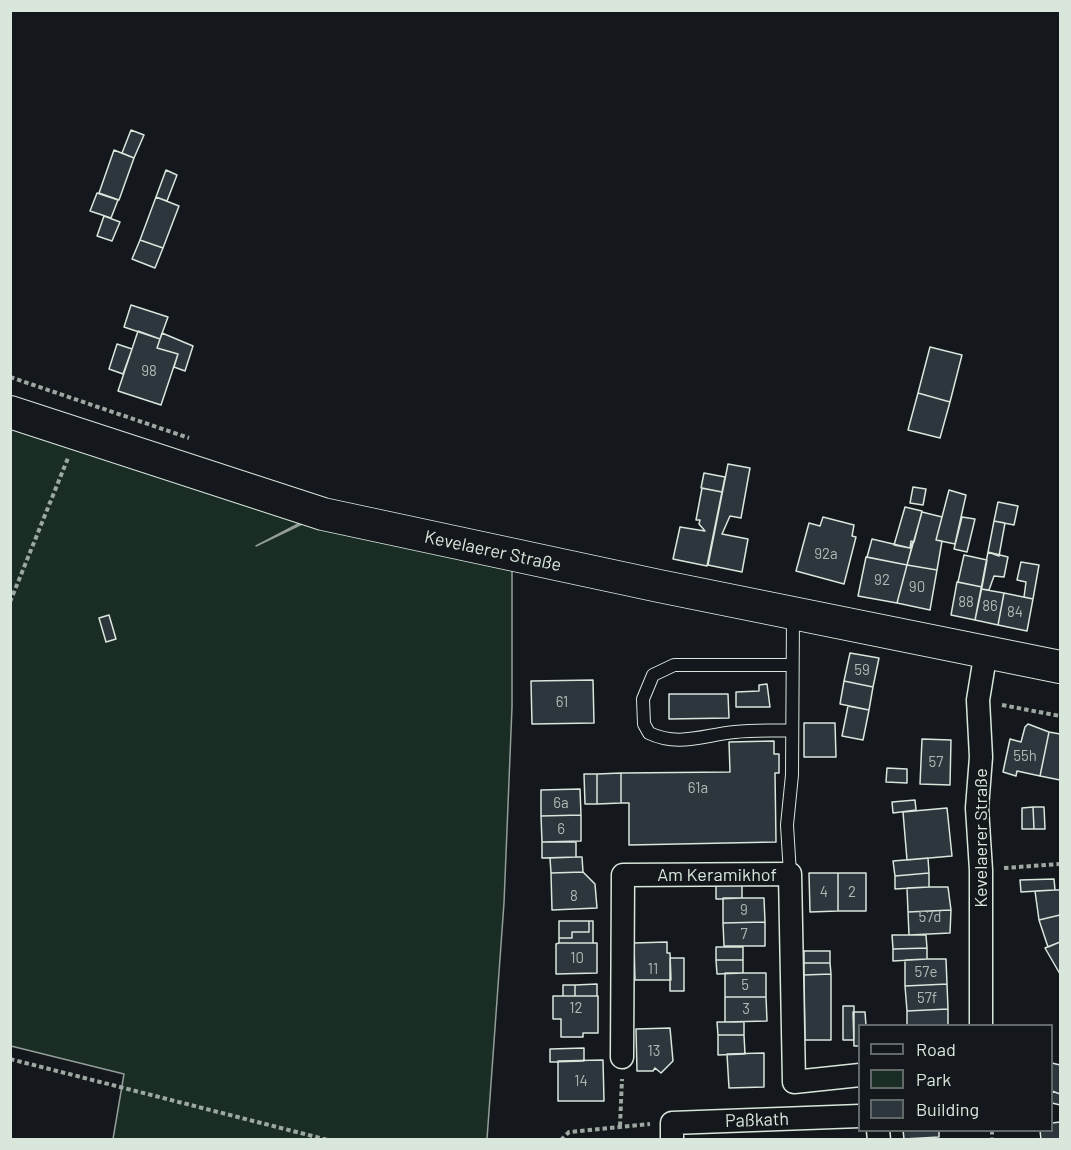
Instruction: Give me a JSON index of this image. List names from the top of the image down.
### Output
{
  "streets": {
    "main road": ["Kevelaerer Straße"],
    "street": ["Am Keramikhof", "Paßkath"]
  },
  "house_numbers": [
    "98",
    "92a",
    "92",
    "90",
    "88",
    "86",
    "84",
    "59",
    "61",
    "55h",
    "57",
    "61a",
    "6a",
    "6",
    "4",
    "2",
    "8",
    "9",
    "57d",
    "7",
    "10",
    "11",
    "57e",
    "5",
    "57f",
    "12",
    "3",
    "13",
    "14"
  ],
  "legend": ["Road", "Park", "Building"]
}
